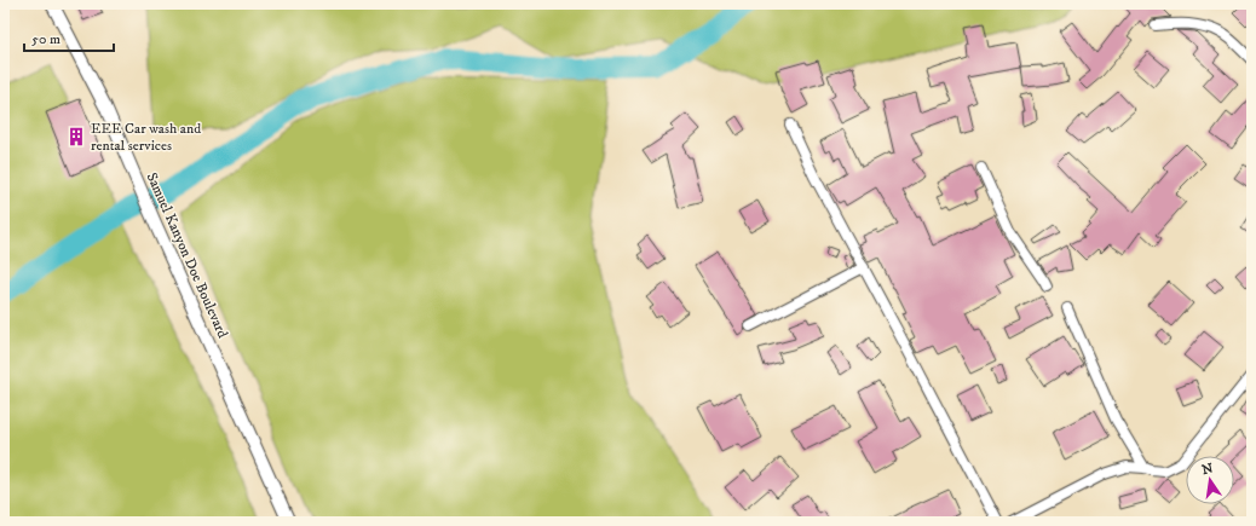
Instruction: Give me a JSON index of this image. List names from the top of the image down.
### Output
{
  "streets": {
    "street": ["Samuel Kanyon Doe Boulevard"]
  },
  "places": {
    "building": ["EEE Car wash and rental services"]
  },
  "scale_bar": "50 m",
  "north": "top"
}
